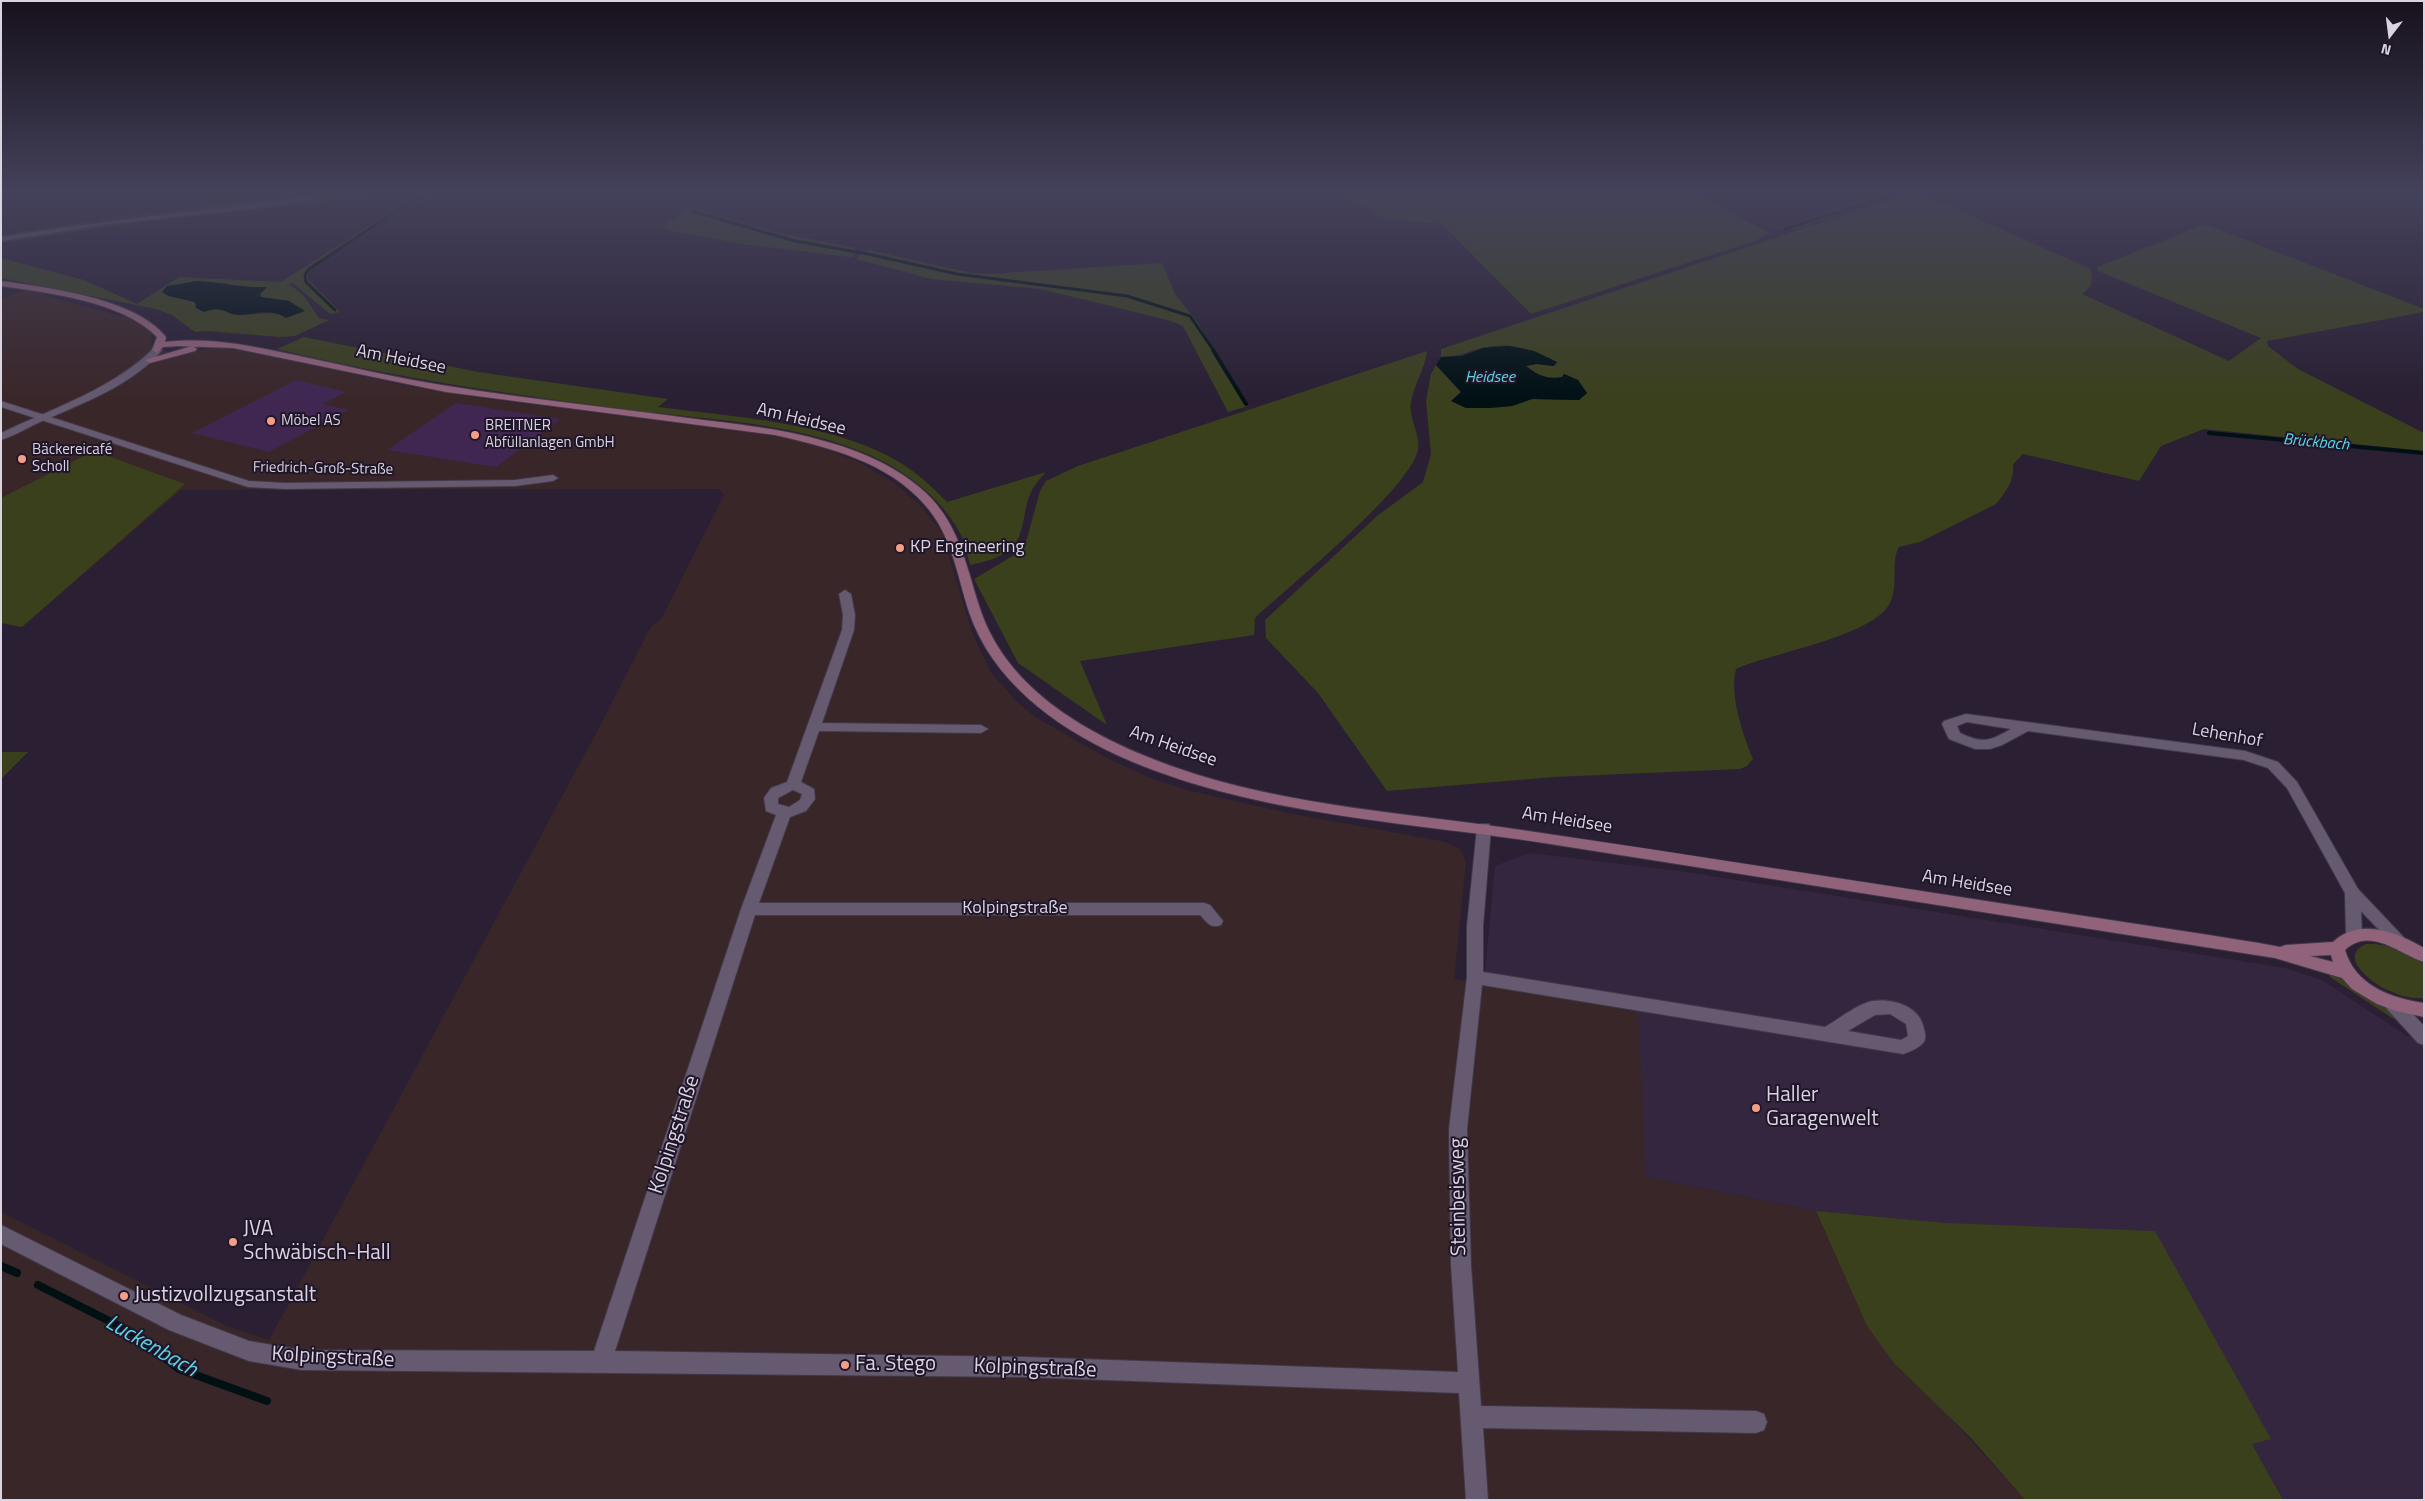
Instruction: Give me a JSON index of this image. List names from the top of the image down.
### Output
{
  "streets": {
    "main road": ["Am Heidsee"],
    "street": [
      "Friedrich-Groß-Straße",
      "Lehenhof",
      "Kolpingstraße",
      "Steinbeisweg"
    ]
  },
  "crossings": [
    ["Am Heidsee", "Steinbeisweg"],
    ["Kolpingstraße", "Steinbeisweg"]
  ],
  "water": ["Heidsee", "Brückbach", "Luckenbach"],
  "places": [
    "Möbel AS",
    "BREITNER Abfüllanlagen GmbH",
    "Bäckereicafé Scholl",
    "KP Engineering",
    "Haller Garagenwelt",
    "JVA Schwäbisch-Hall",
    "Justizvollzugsanstalt",
    "Fa. Stego"
  ],
  "north": "bottom"
}
